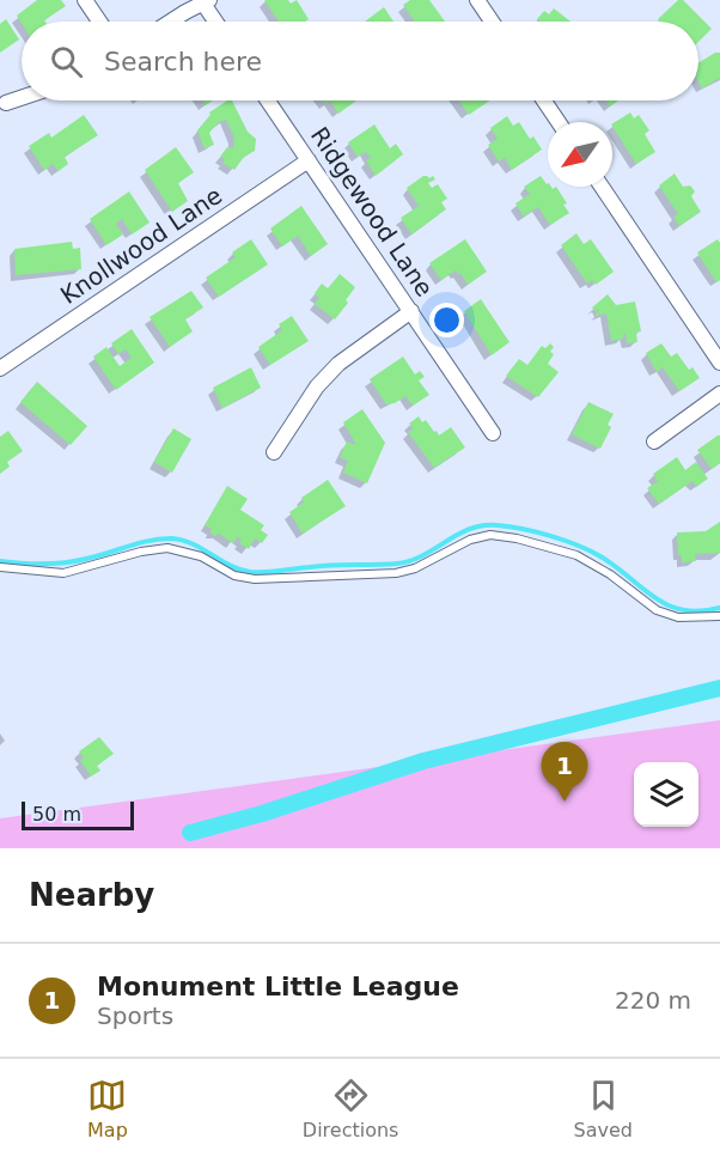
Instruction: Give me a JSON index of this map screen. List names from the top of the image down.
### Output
{
  "streets": {
    "street": ["Ridgewood Lane", "Knollwood Lane"]
  },
  "crossings": [
    ["Ridgewood Lane", "Knollwood Lane"]
  ],
  "scale_bar": "50 m",
  "north": "bottom left",
  "page": {
    "search": "Search here",
    "pins": "1",
    "scale": "50 m",
    "heading": "Nearby",
    "list": [
      {
        "mark": "1",
        "name": "Monument Little League",
        "note": "Sports",
        "value": "220 m"
      }
    ],
    "nav": ["Map", "Directions", "Saved"]
  }
}
